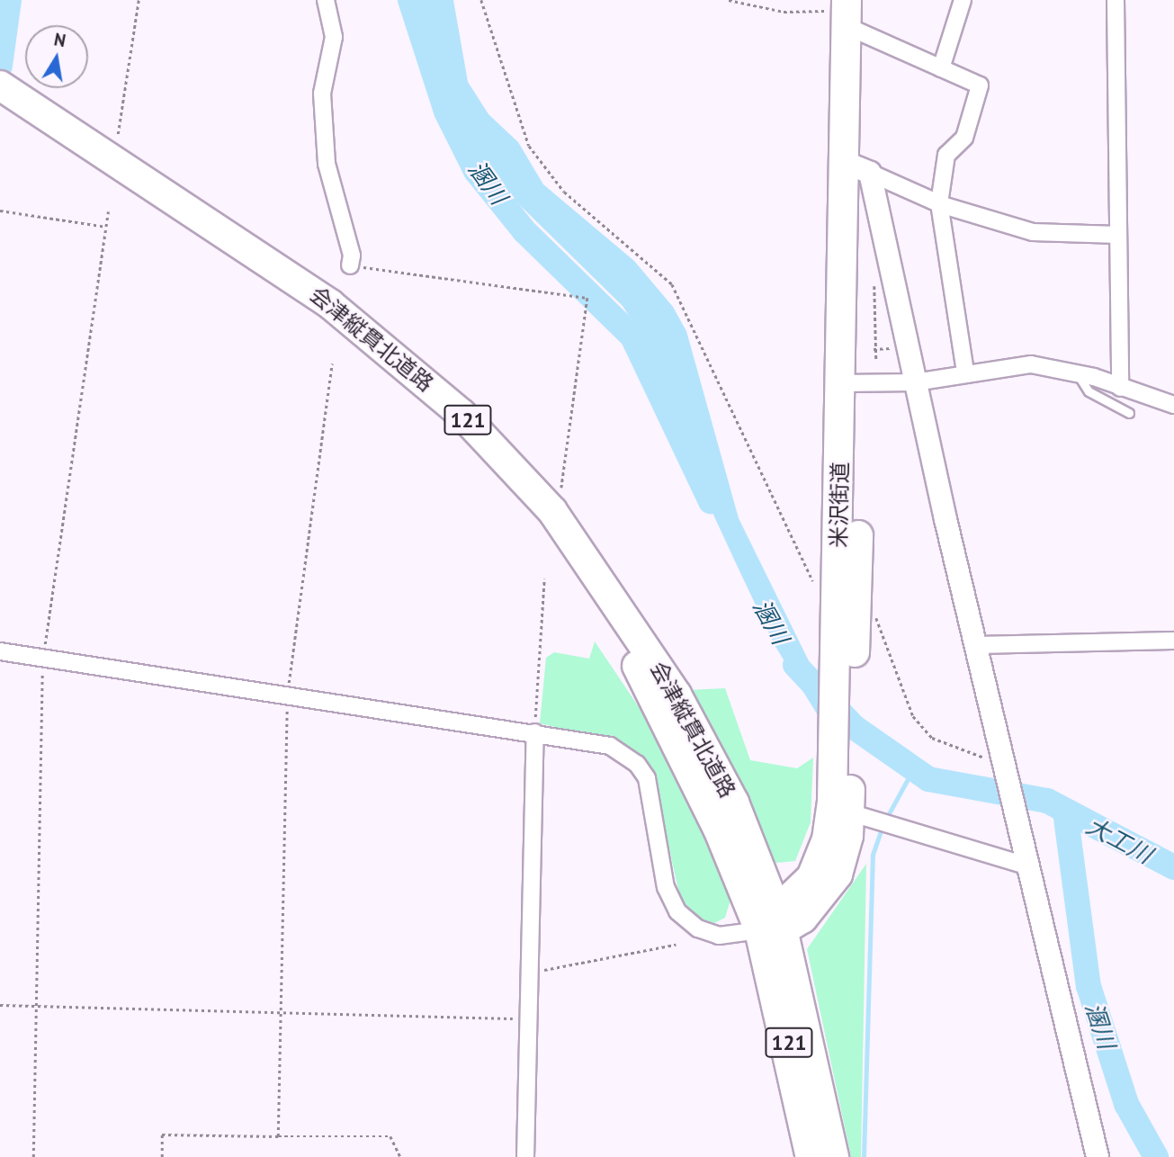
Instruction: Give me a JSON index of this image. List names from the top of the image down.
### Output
{
  "streets": {
    "highway": ["会津縦貫北道路", "121", "米沢街道"]
  },
  "crossings": [
    ["会津縦貫北道路", "121"],
    ["会津縦貫北道路", "米沢街道"],
    ["121", "米沢街道"]
  ],
  "water": ["溷川", "大工川"],
  "north": "top"
}
